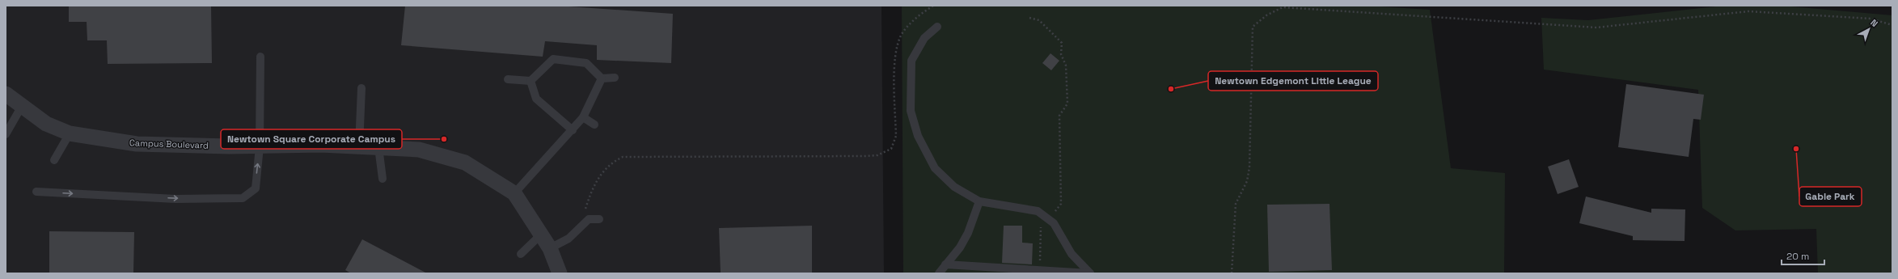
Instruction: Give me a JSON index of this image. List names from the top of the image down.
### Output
{
  "streets": {
    "street": ["Campus Boulevard"]
  },
  "places": ["Newtown Edgemont Little League", "Newtown Square Corporate Campus", "Gable Park"],
  "scale_bar": "20 m",
  "north": "top right"
}
